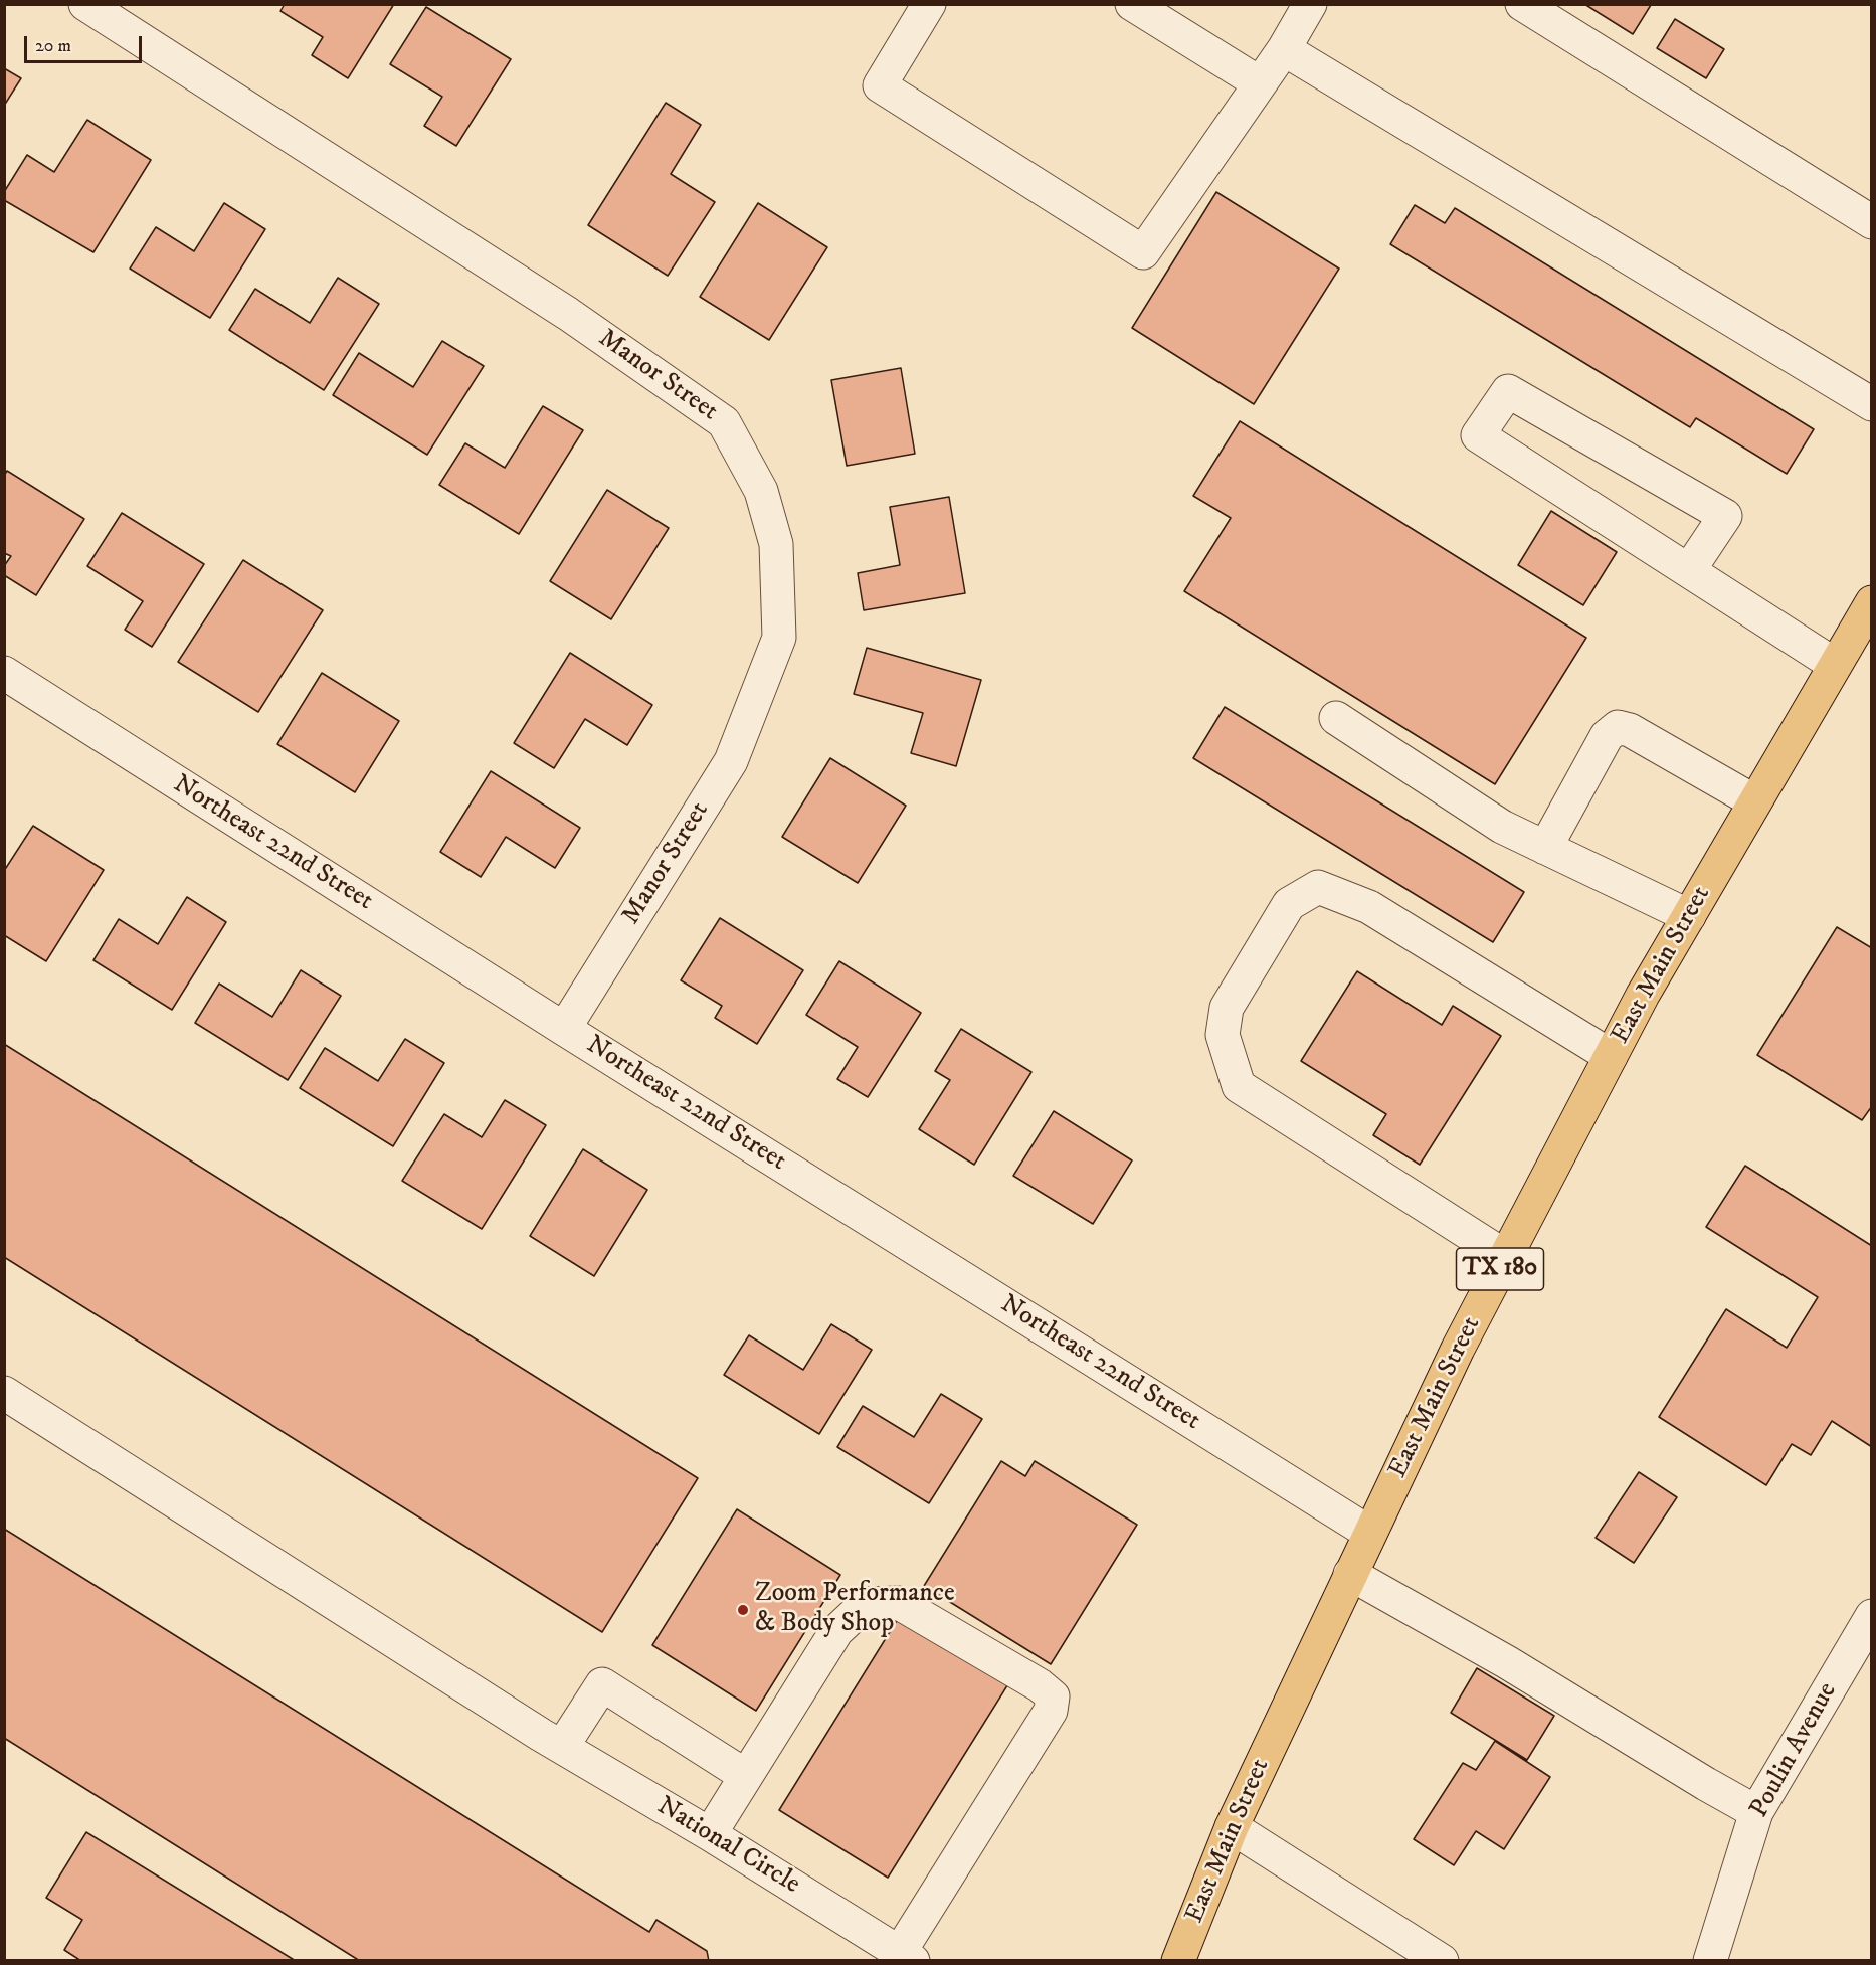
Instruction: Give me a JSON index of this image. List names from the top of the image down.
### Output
{
  "streets": {
    "main road": ["East Main Street", "TX 180"],
    "street": [
      "Manor Street",
      "Northeast 22nd Street",
      "Poulin Avenue",
      "National Circle"
    ]
  },
  "crossings": [
    ["Manor Street", "Northeast 22nd Street"],
    ["Northeast 22nd Street", "East Main Street"]
  ],
  "places": ["Zoom Performance & Body Shop"],
  "scale_bar": "20 m"
}
